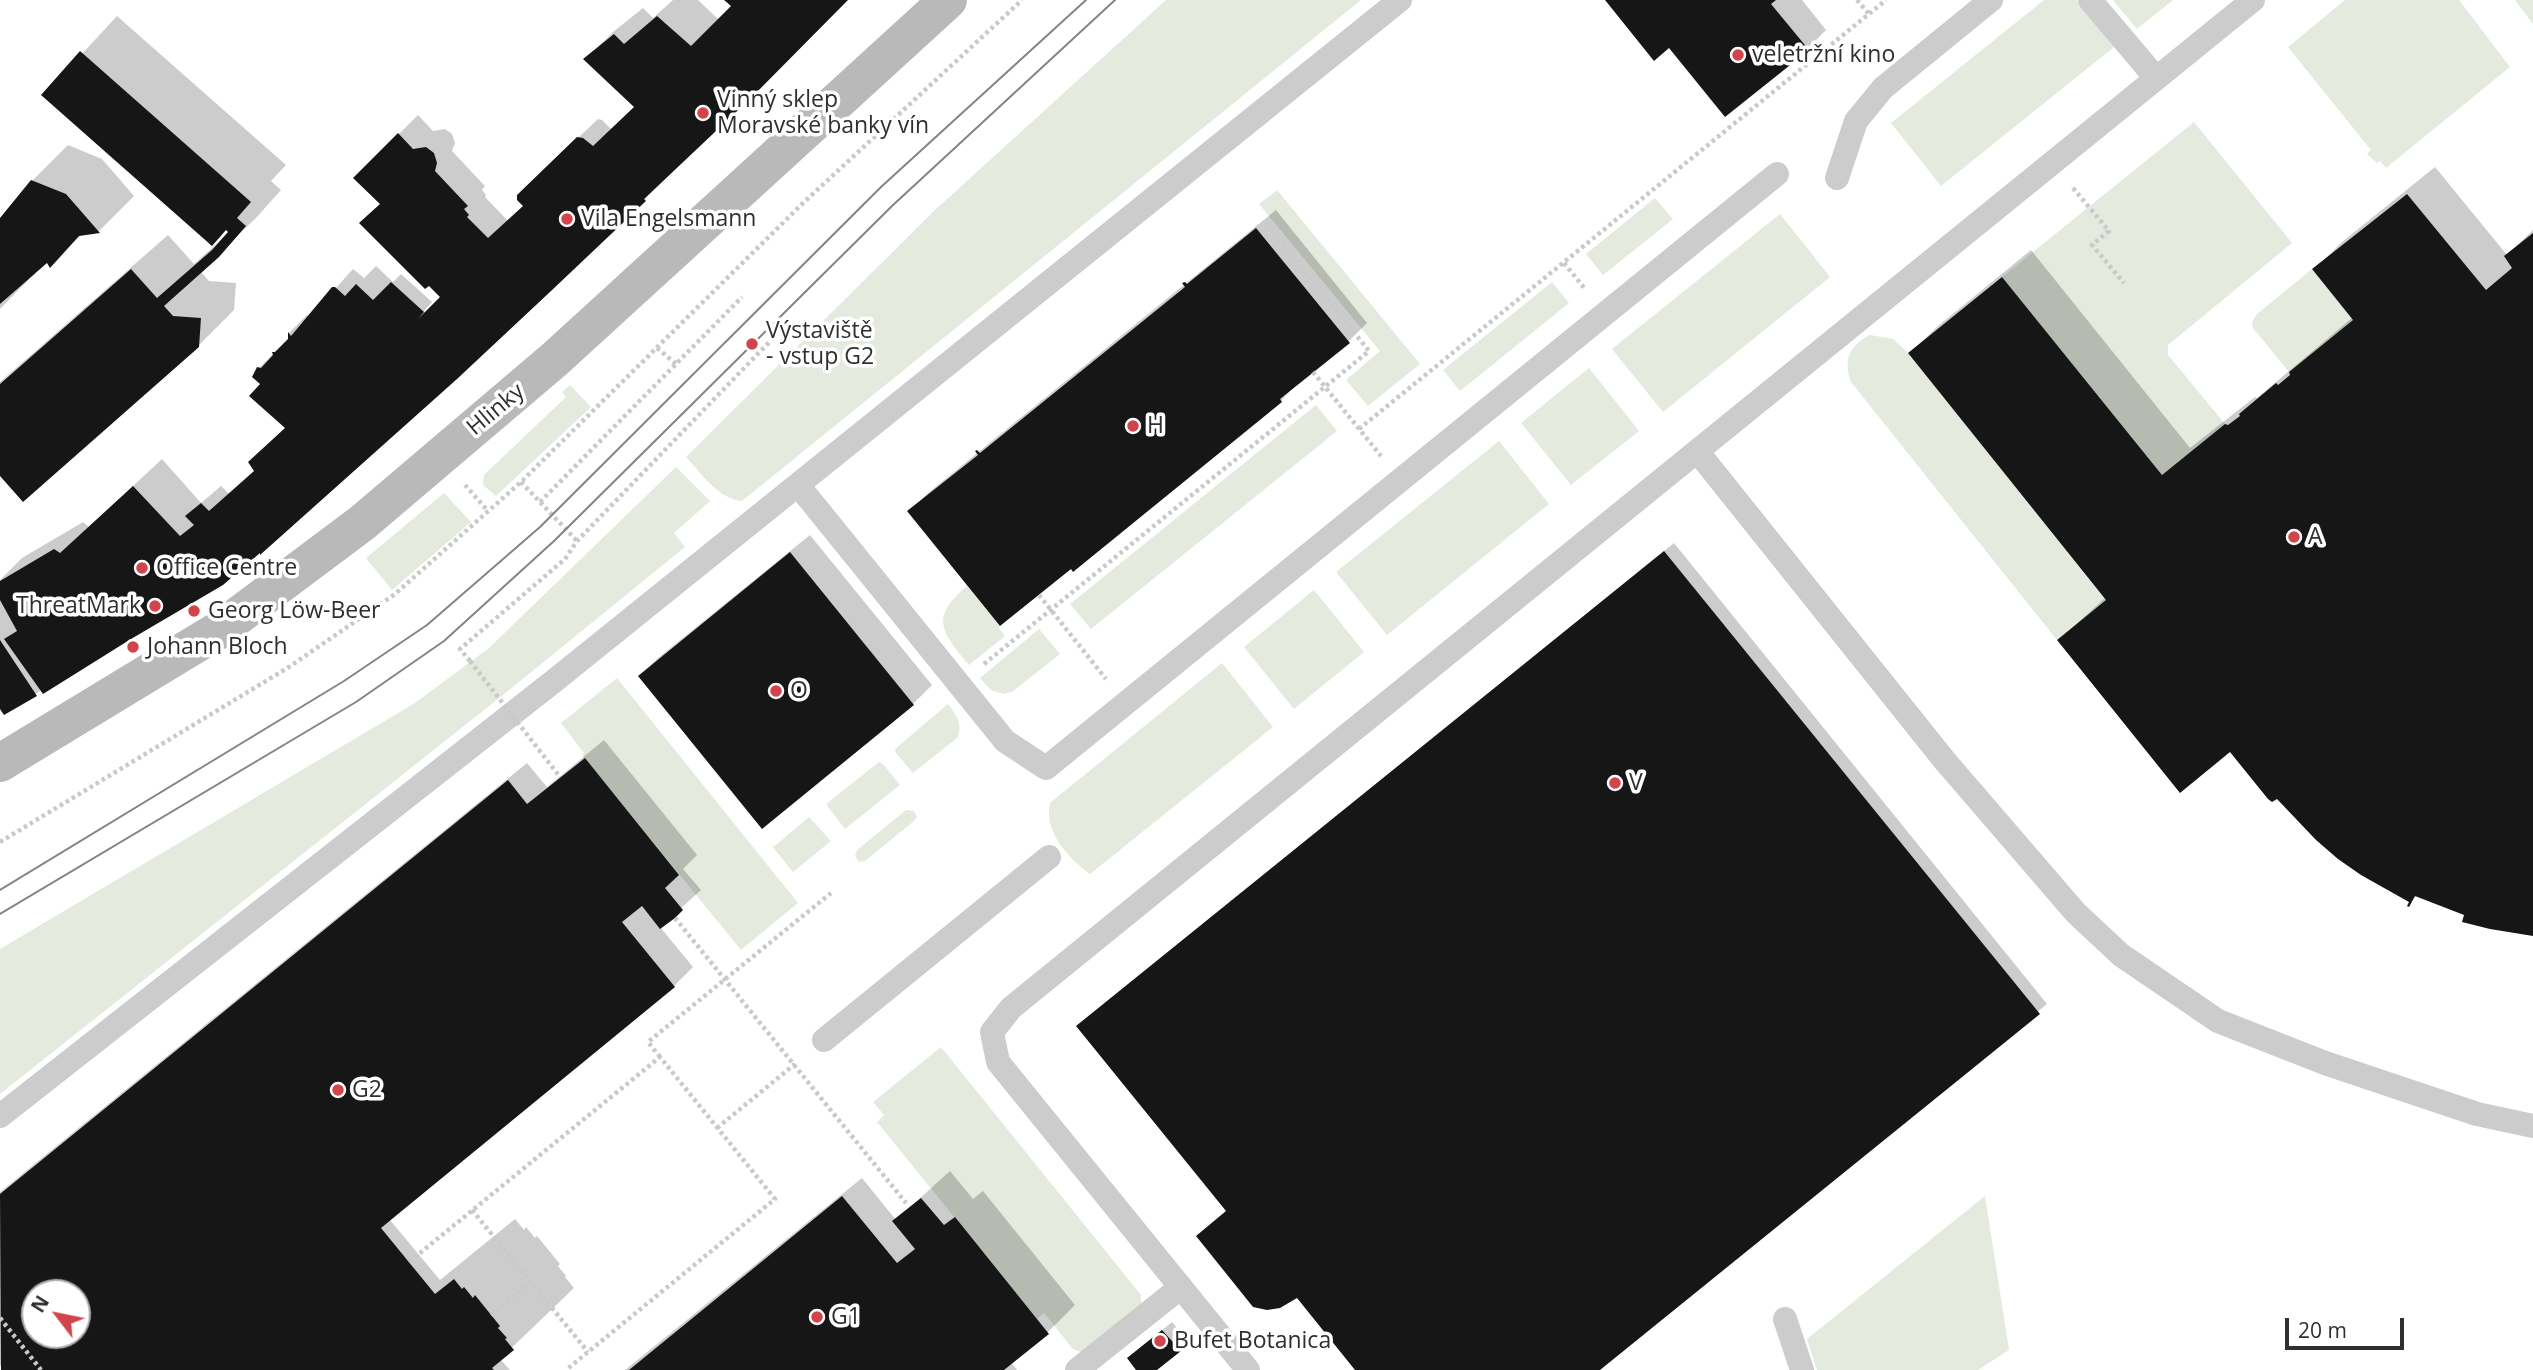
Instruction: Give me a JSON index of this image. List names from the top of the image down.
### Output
{
  "streets": {
    "street": ["Hlinky"]
  },
  "places": [
    "veletržní kino",
    "Vinný sklep Moravské banky vín",
    "Vila Engelsmann",
    "Výstaviště - vstup G2",
    "H",
    "A",
    "Office Centre",
    "ThreatMark",
    "Georg Löw-Beer",
    "Johann Bloch",
    "O",
    "V",
    "G2",
    "G1",
    "Bufet Botanica"
  ],
  "scale_bar": "20 m",
  "north": "top left"
}
